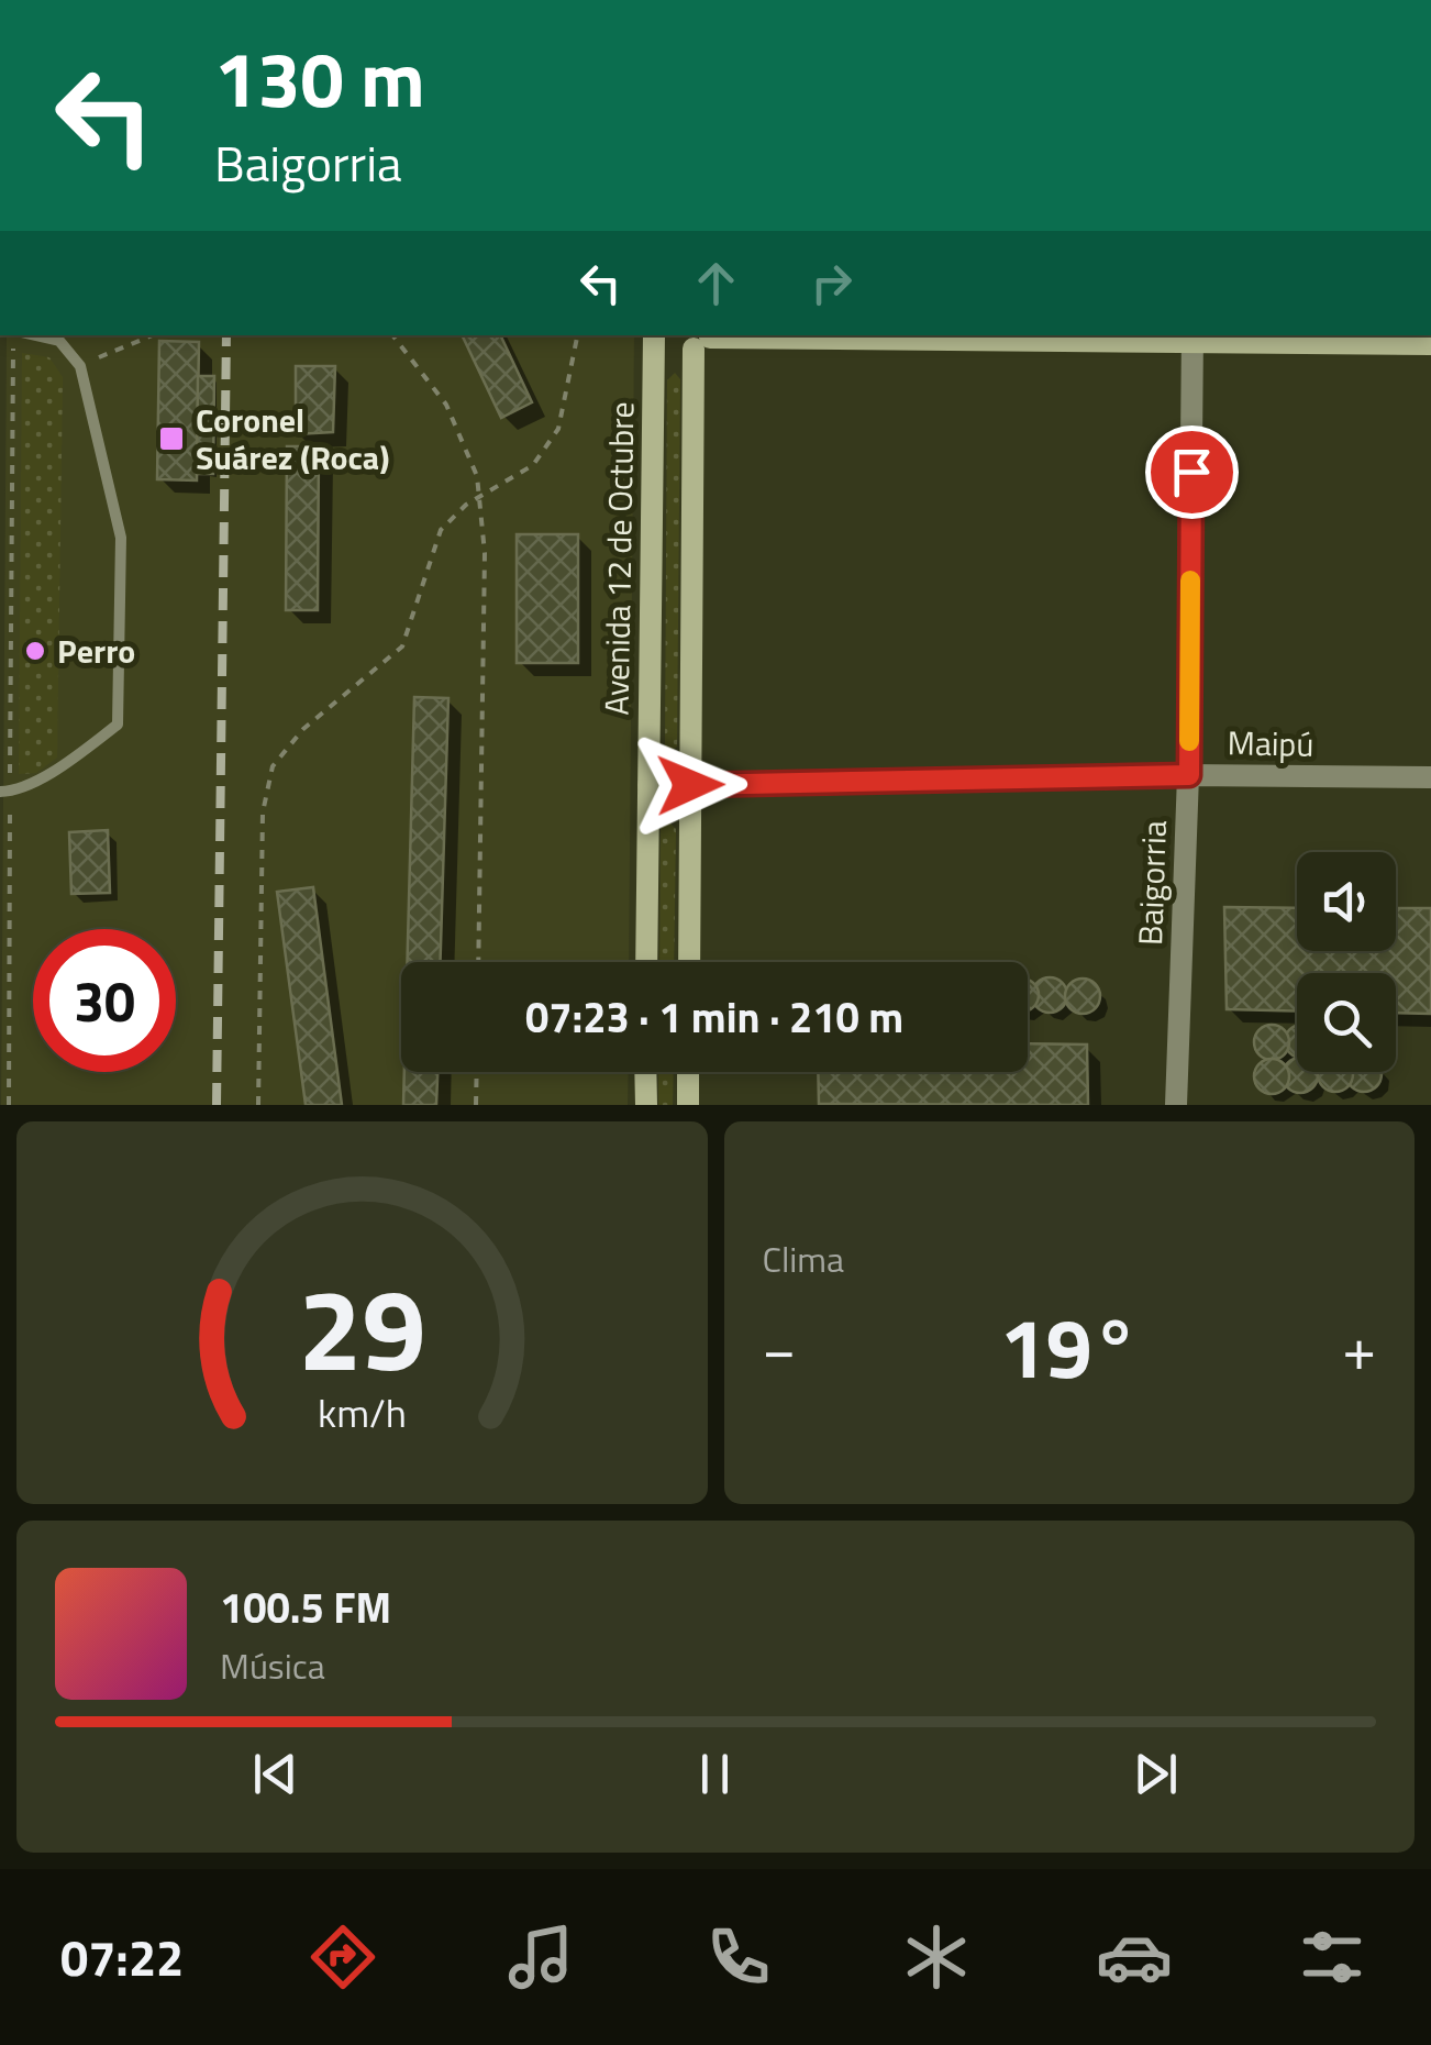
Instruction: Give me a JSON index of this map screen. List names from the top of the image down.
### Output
{
  "streets": {
    "main road": ["Avenida 12 de Octubre"],
    "street": ["Maipú", "Baigorria"]
  },
  "crossings": [
    ["Avenida 12 de Octubre", "Maipú"],
    ["Maipú", "Baigorria"]
  ],
  "places": {
    "transit": ["Coronel Suárez (Roca)"],
    "other": ["Perro"]
  },
  "page": {
    "turn": ["130 m", "Baigorria"],
    "limit": "30",
    "trip": "07:23 · 1 min · 210 m",
    "tile": "Clima",
    "heat": ["−", "19°", "+"],
    "song": ["100.5 FM", "Música"],
    "tabs": "07:22",
    "gauge": ["29", "km/h"]
  }
}
